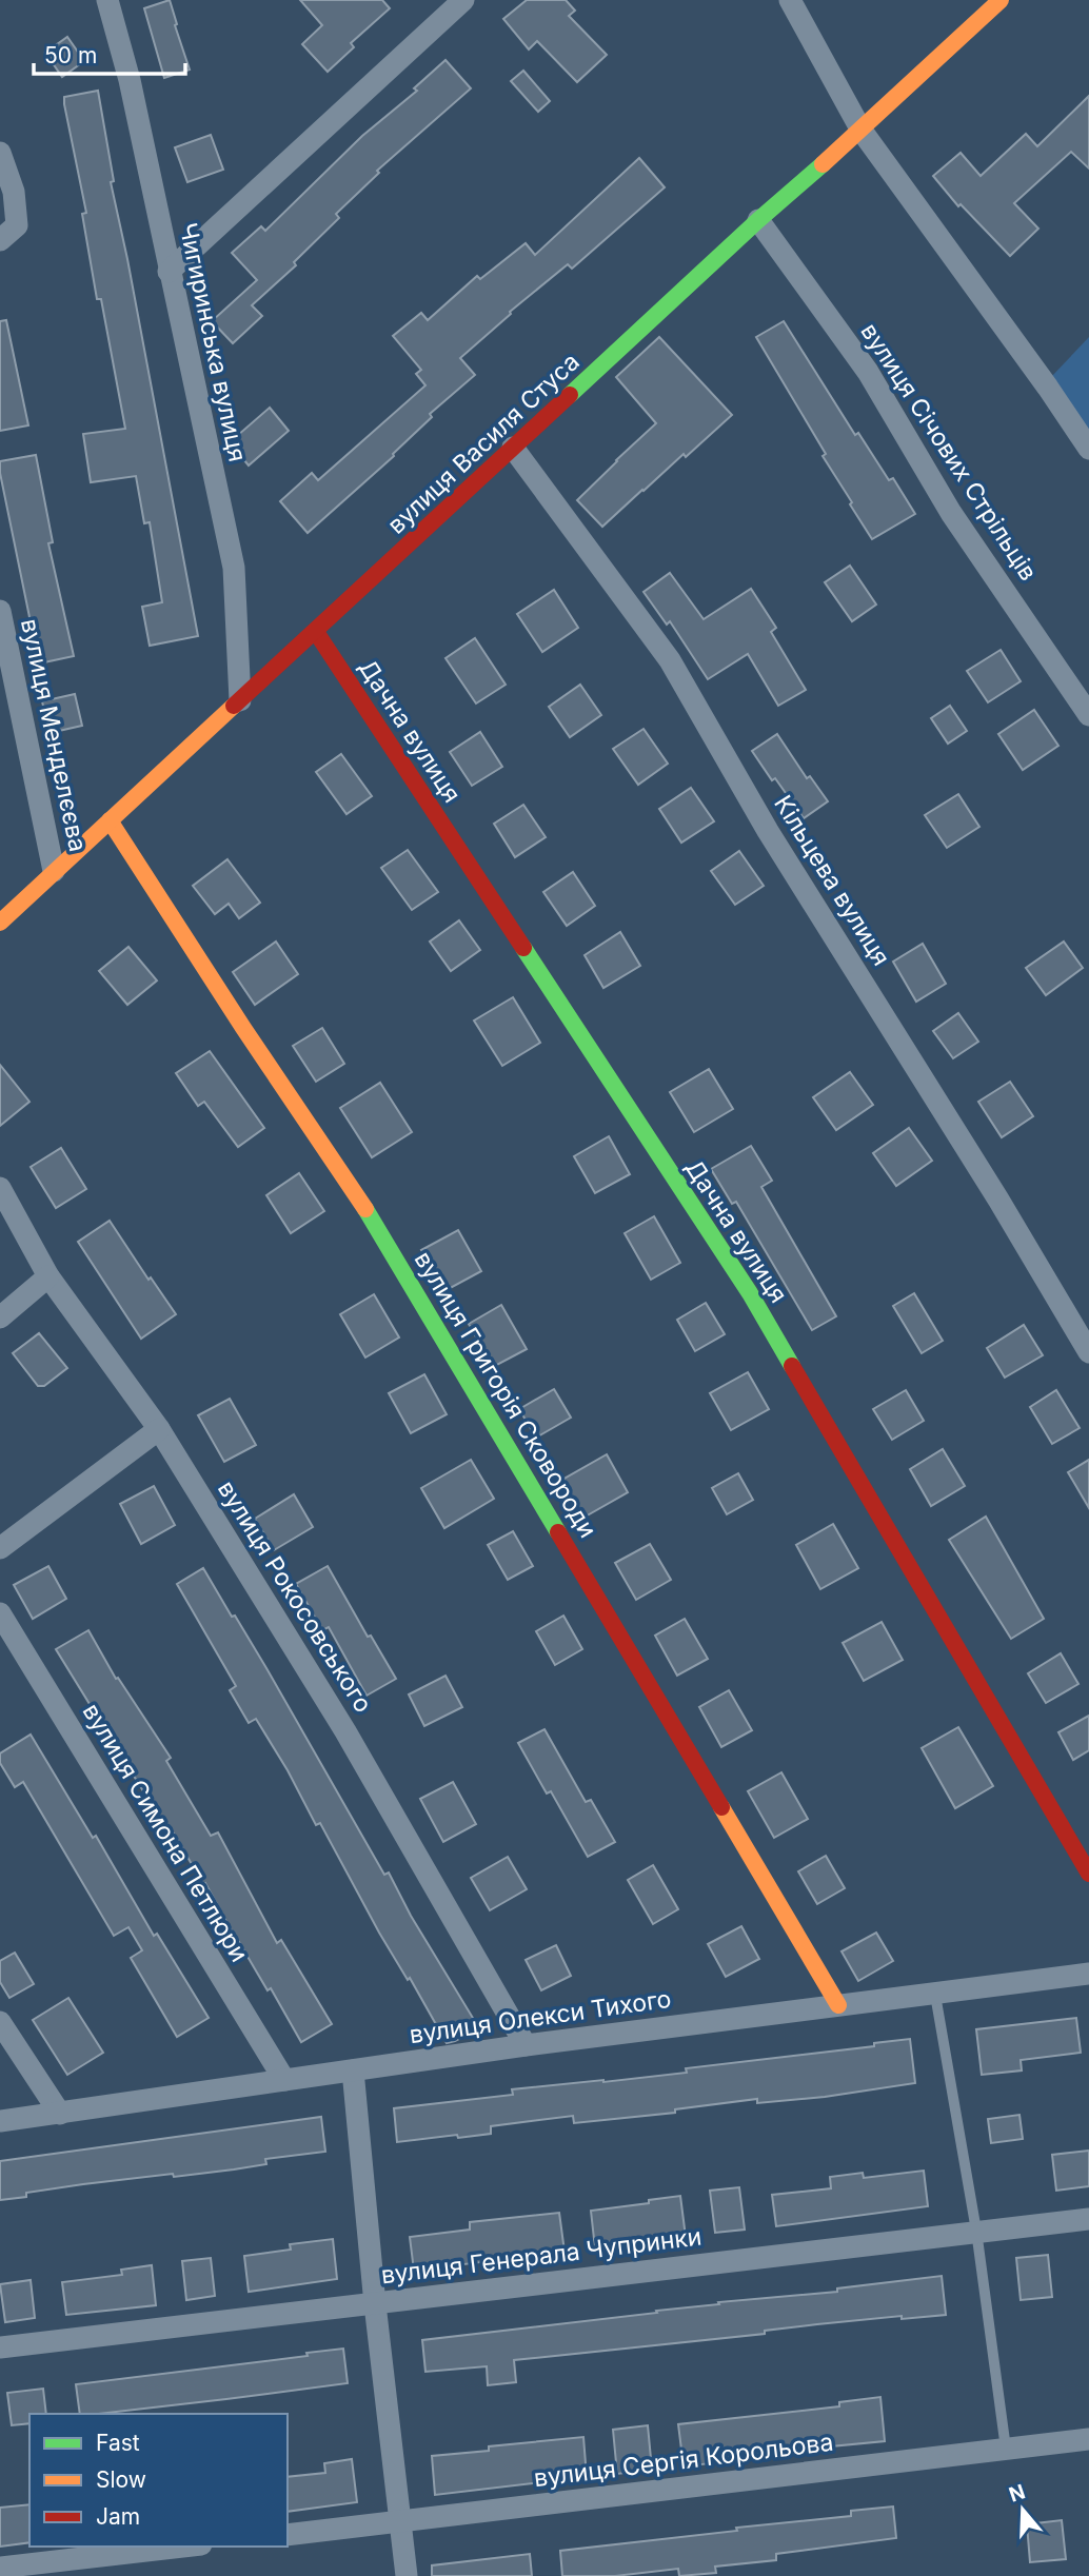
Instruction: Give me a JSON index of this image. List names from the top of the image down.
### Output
{
  "streets": {
    "street": [
      "Чигиринська вулиця",
      "вулиця Василя Стуса",
      "вулиця Січових Стрільців",
      "Дачна вулиця",
      "вулиця Менделєєва",
      "Кільцева вулиця",
      "вулиця Григорія Сковороди",
      "вулиця Рокосовського",
      "вулиця Симона Петлюри",
      "вулиця Олекси Тихого",
      "вулиця Генерала Чупринки",
      "вулиця Сергія Корольова"
    ]
  },
  "crossings": [
    ["Чигиринська вулиця", "вулиця Василя Стуса"],
    ["вулиця Василя Стуса", "вулиця Січових Стрільців"],
    ["вулиця Василя Стуса", "Дачна вулиця"],
    ["вулиця Василя Стуса", "вулиця Менделєєва"],
    ["вулиця Василя Стуса", "Кільцева вулиця"],
    ["вулиця Василя Стуса", "вулиця Григорія Сковороди"],
    ["вулиця Григорія Сковороди", "вулиця Олекси Тихого"],
    ["вулиця Рокосовського", "вулиця Олекси Тихого"],
    ["вулиця Симона Петлюри", "вулиця Олекси Тихого"]
  ],
  "legend": ["Fast", "Slow", "Jam"],
  "scale_bar": "50 m",
  "north": "top"
}
